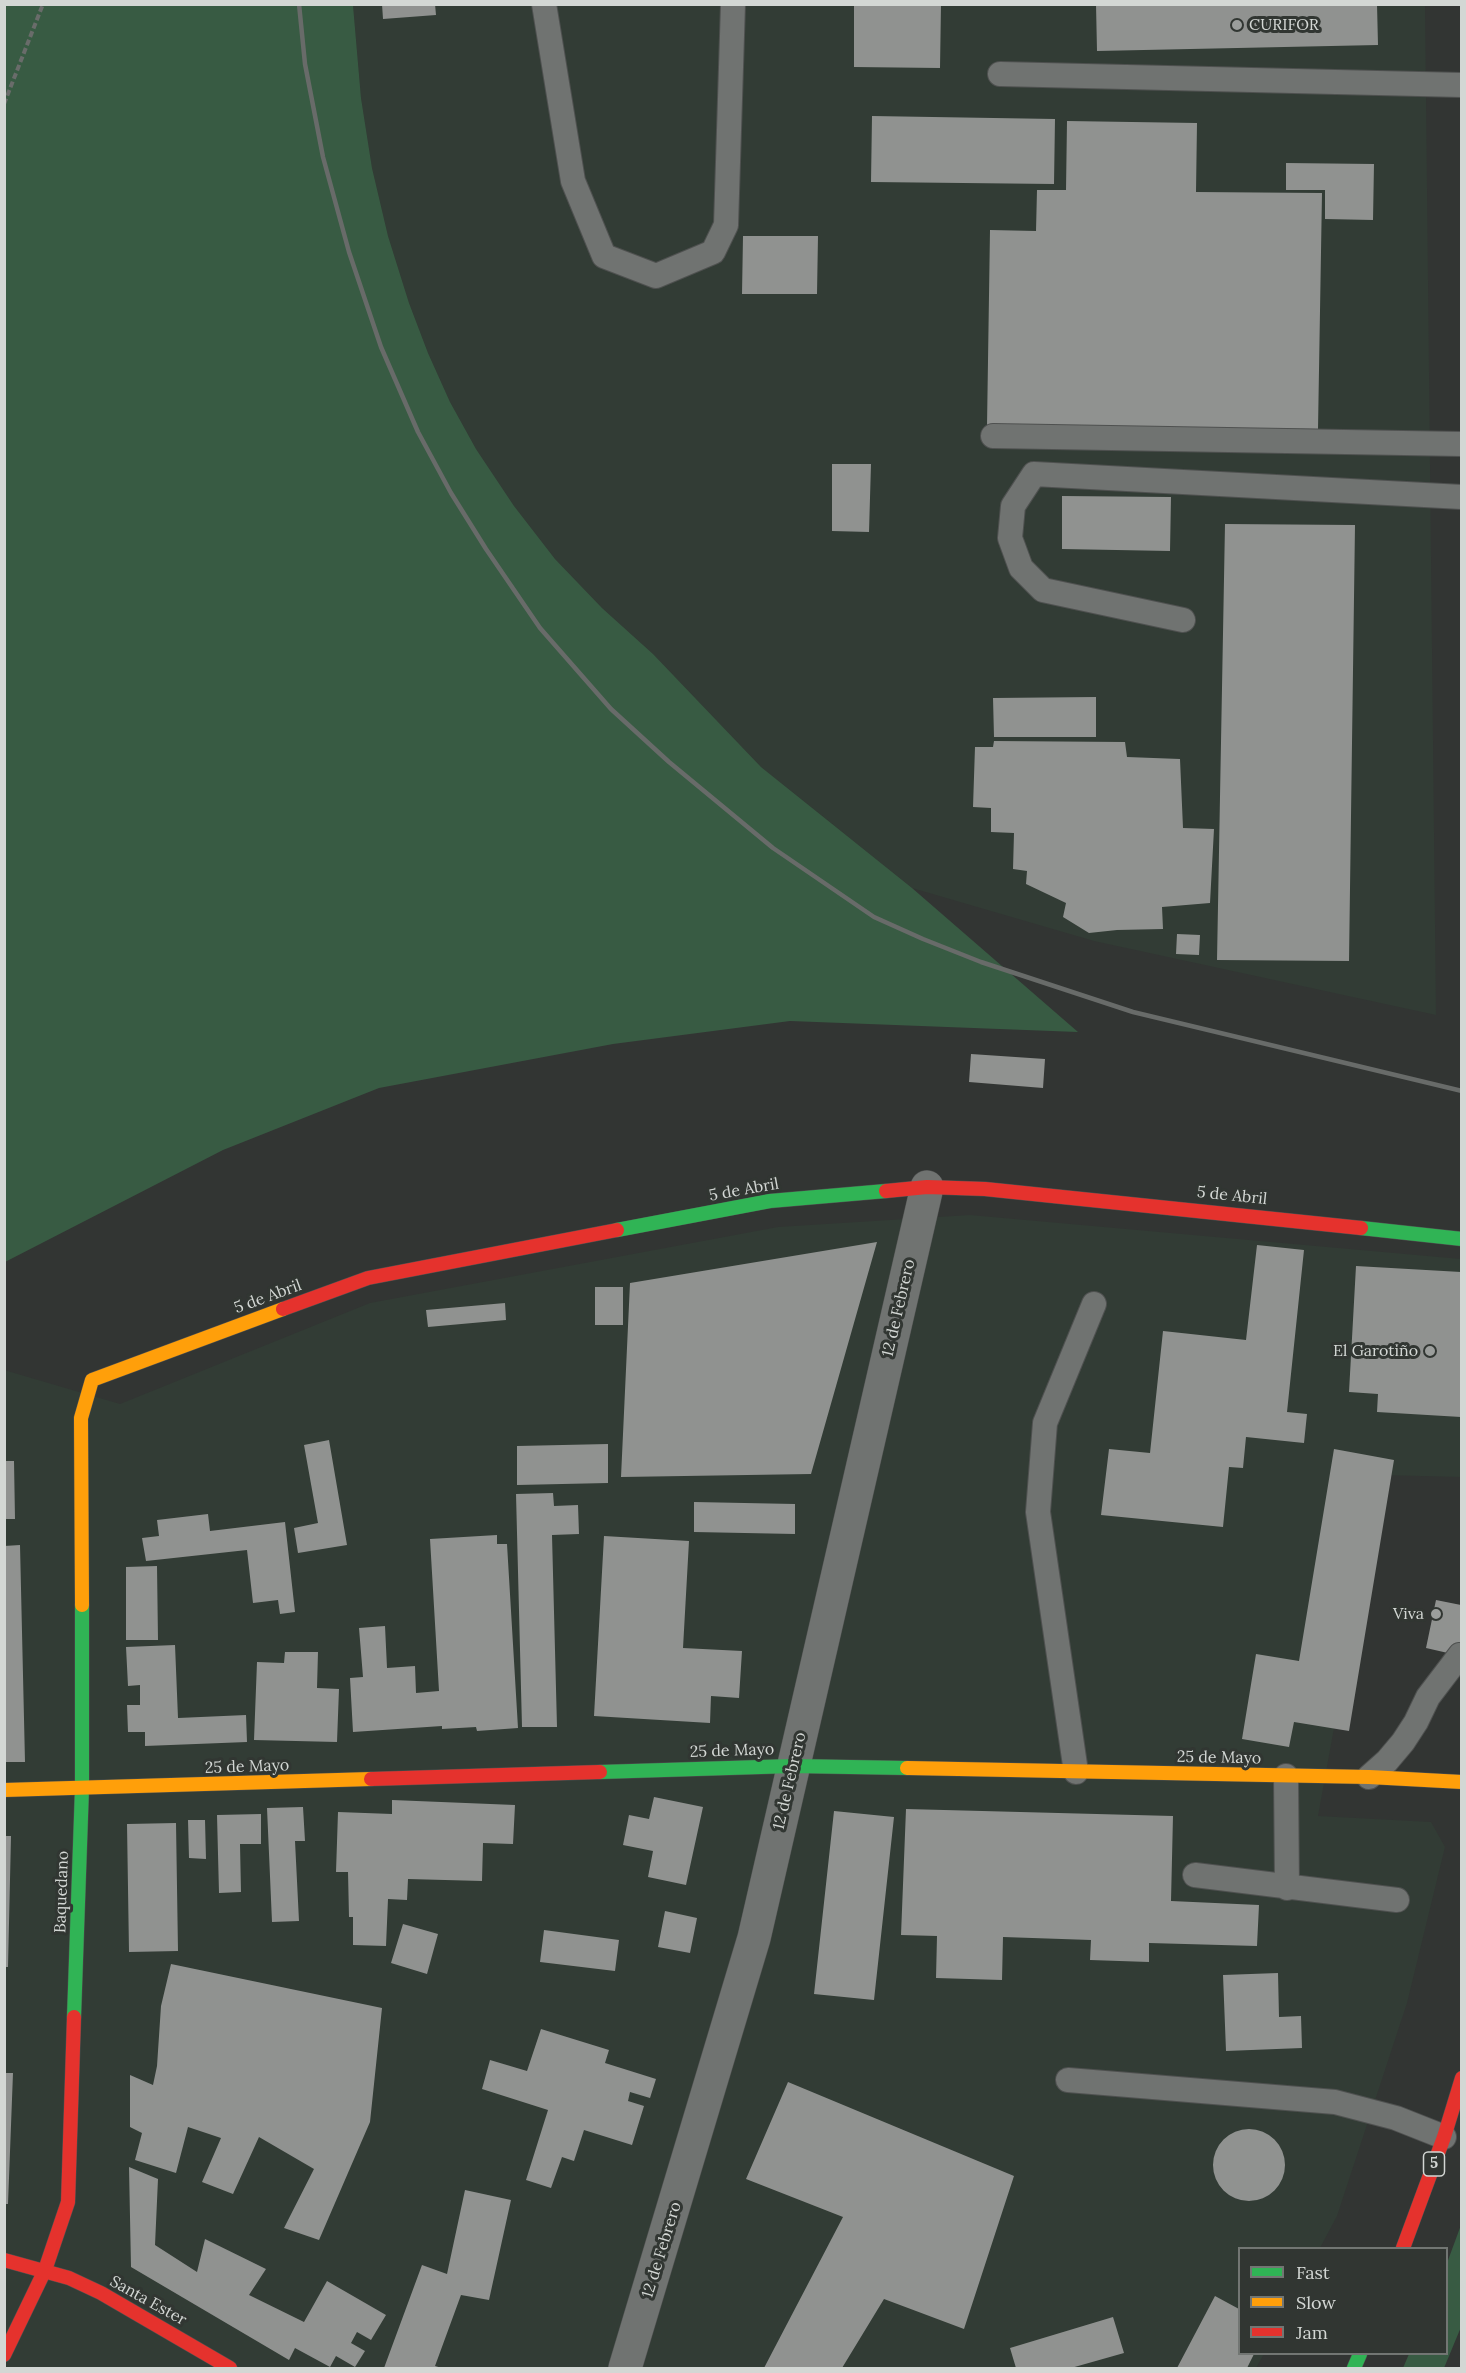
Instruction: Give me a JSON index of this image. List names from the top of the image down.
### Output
{
  "streets": {
    "main road": [
      "5 de Abril",
      "25 de Mayo",
      "Baquedano",
      "5",
      "Santa Ester"
    ],
    "street": ["12 de Febrero"]
  },
  "crossings": [
    ["5 de Abril", "12 de Febrero"],
    ["5 de Abril", "Baquedano"],
    ["12 de Febrero", "25 de Mayo"],
    ["25 de Mayo", "Baquedano"],
    ["Baquedano", "Santa Ester"]
  ],
  "places": ["CURIFOR", "El Garotiño", "Viva"],
  "legend": ["Fast", "Slow", "Jam"]
}
